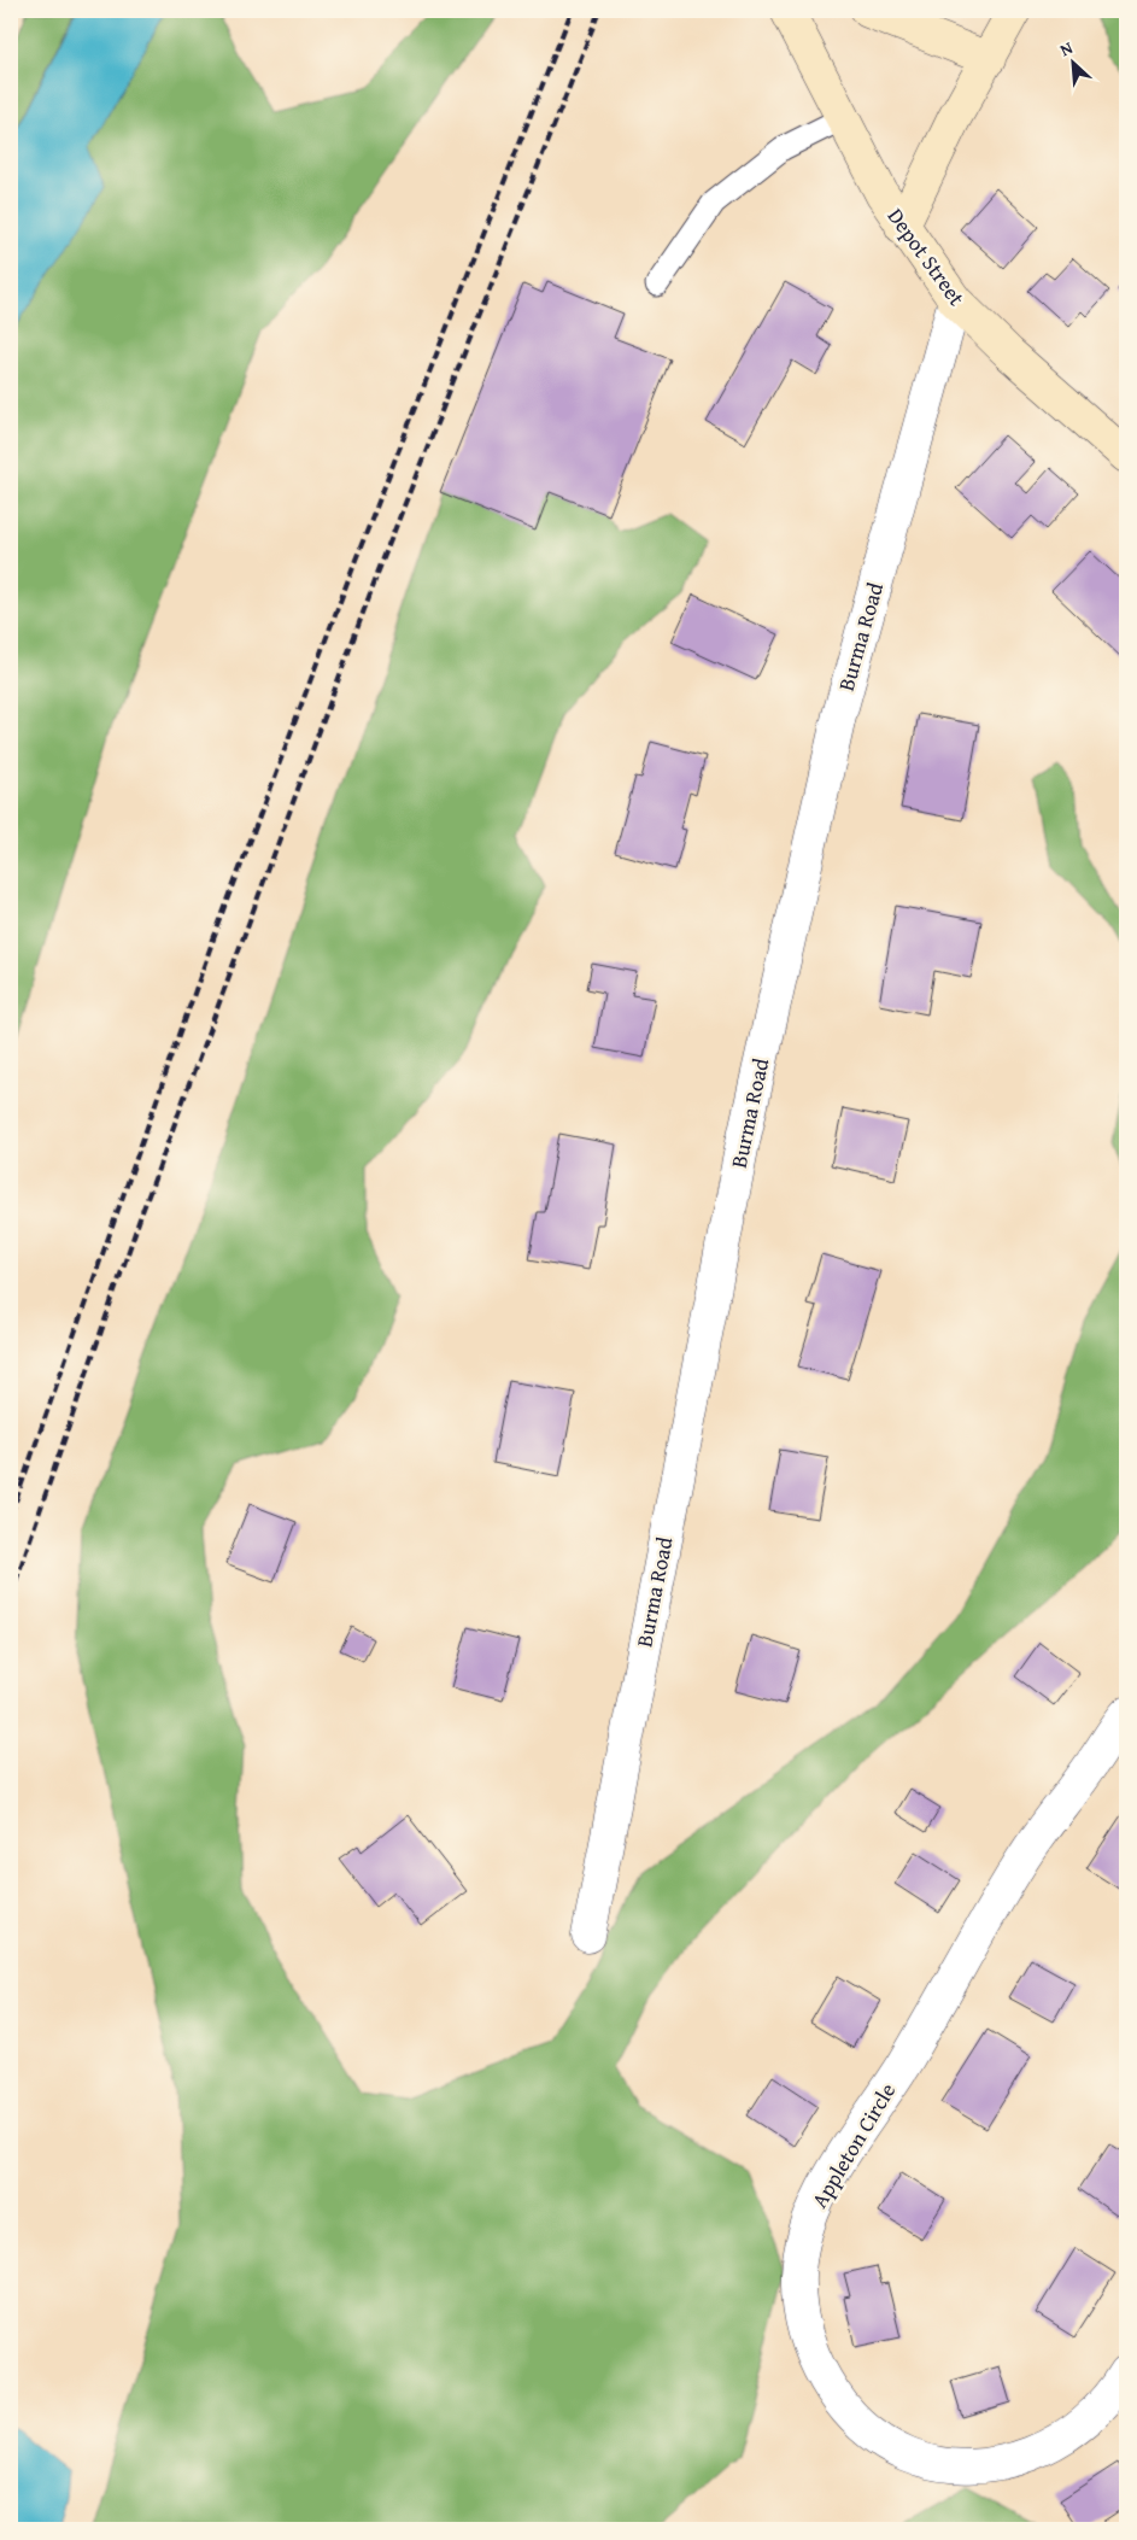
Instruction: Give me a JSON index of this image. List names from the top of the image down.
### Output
{
  "streets": {
    "main road": ["Depot Street"],
    "street": ["Burma Road", "Appleton Circle"]
  },
  "crossings": [
    ["Depot Street", "Burma Road"]
  ],
  "north": "top left"
}
